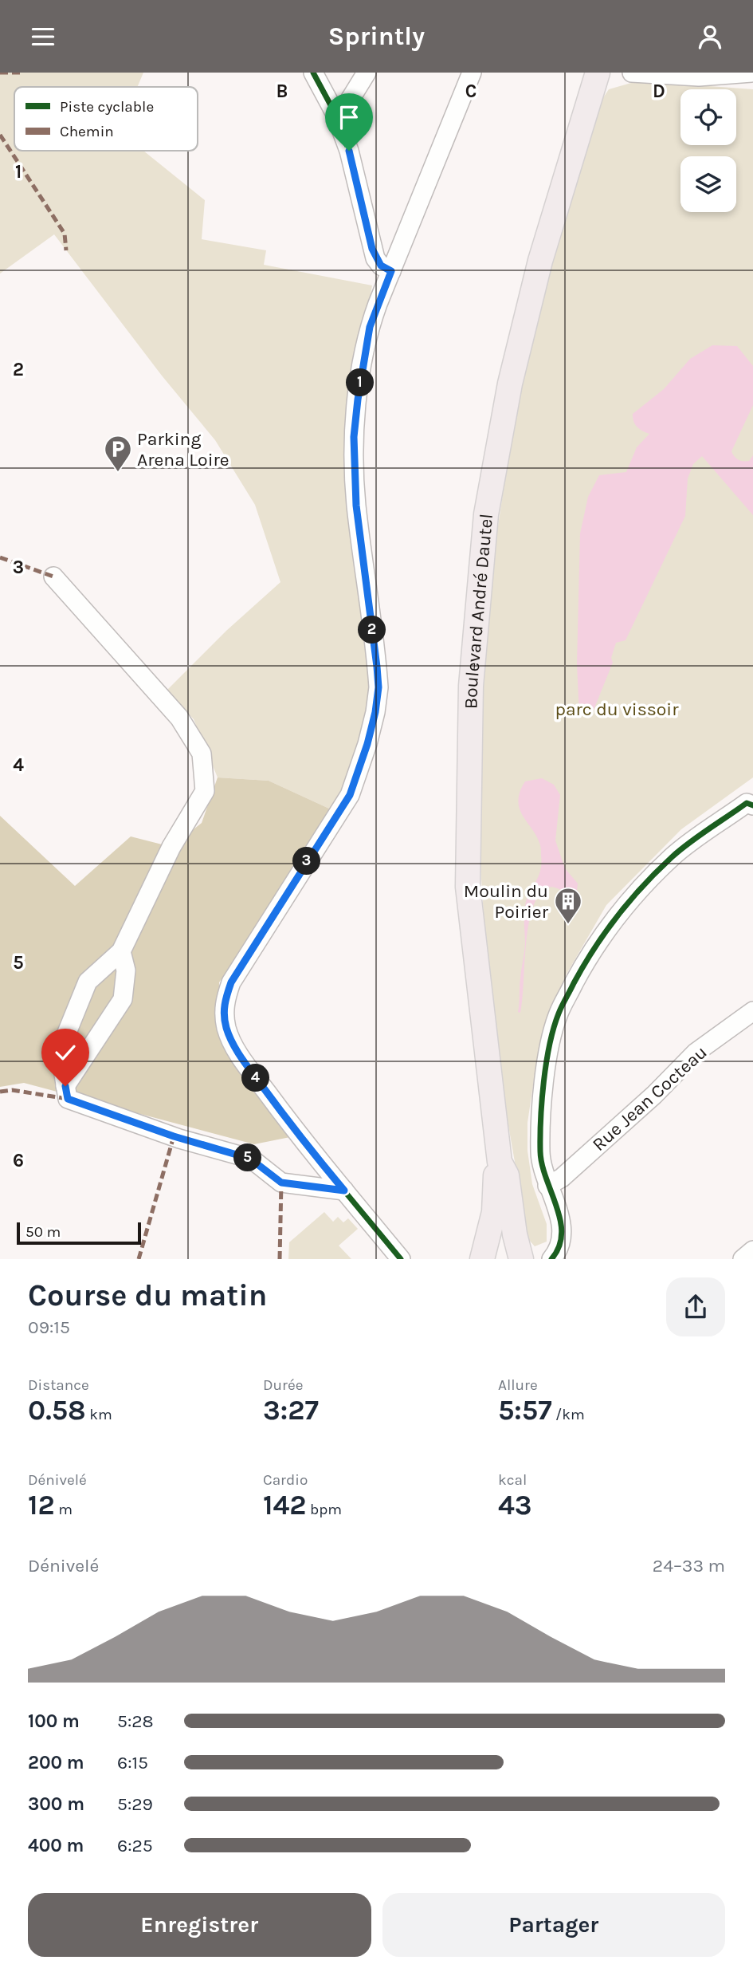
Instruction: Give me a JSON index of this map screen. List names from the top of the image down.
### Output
{
  "streets": {
    "main road": ["Boulevard André Dautel"],
    "street": ["Rue Jean Cocteau"]
  },
  "parks": ["parc du vissoir"],
  "places": {
    "parking": ["Parking Arena Loire"],
    "building": ["Moulin du Poirier"]
  },
  "legend": ["Piste cyclable", "Chemin"],
  "scale_bar": "50 m",
  "page": {
    "header": "Sprintly",
    "pins": [
      "1",
      "2",
      "3",
      "4",
      "5"
    ],
    "scale": "50 m",
    "heading": ["Course du matin", "09:15"],
    "stats": [
      ["Distance", "0.58 km"],
      ["Durée", "3:27"],
      ["Allure", "5:57 /km"],
      ["Dénivelé", "12 m"],
      ["Cardio", "142 bpm"],
      ["kcal", "43"]
    ],
    "chart": ["Dénivelé", "24–33 m"],
    "list": [
      {
        "name": "100 m",
        "note": "5:28"
      },
      {
        "name": "200 m",
        "note": "6:15"
      },
      {
        "name": "300 m",
        "note": "5:29"
      },
      {
        "name": "400 m",
        "note": "6:25"
      }
    ],
    "buttons": ["Enregistrer", "Partager"]
  },
  "grid": {
    "columns": ["B", "C", "D"],
    "rows": [
      "1",
      "2",
      "3",
      "4",
      "5",
      "6"
    ]
  }
}
